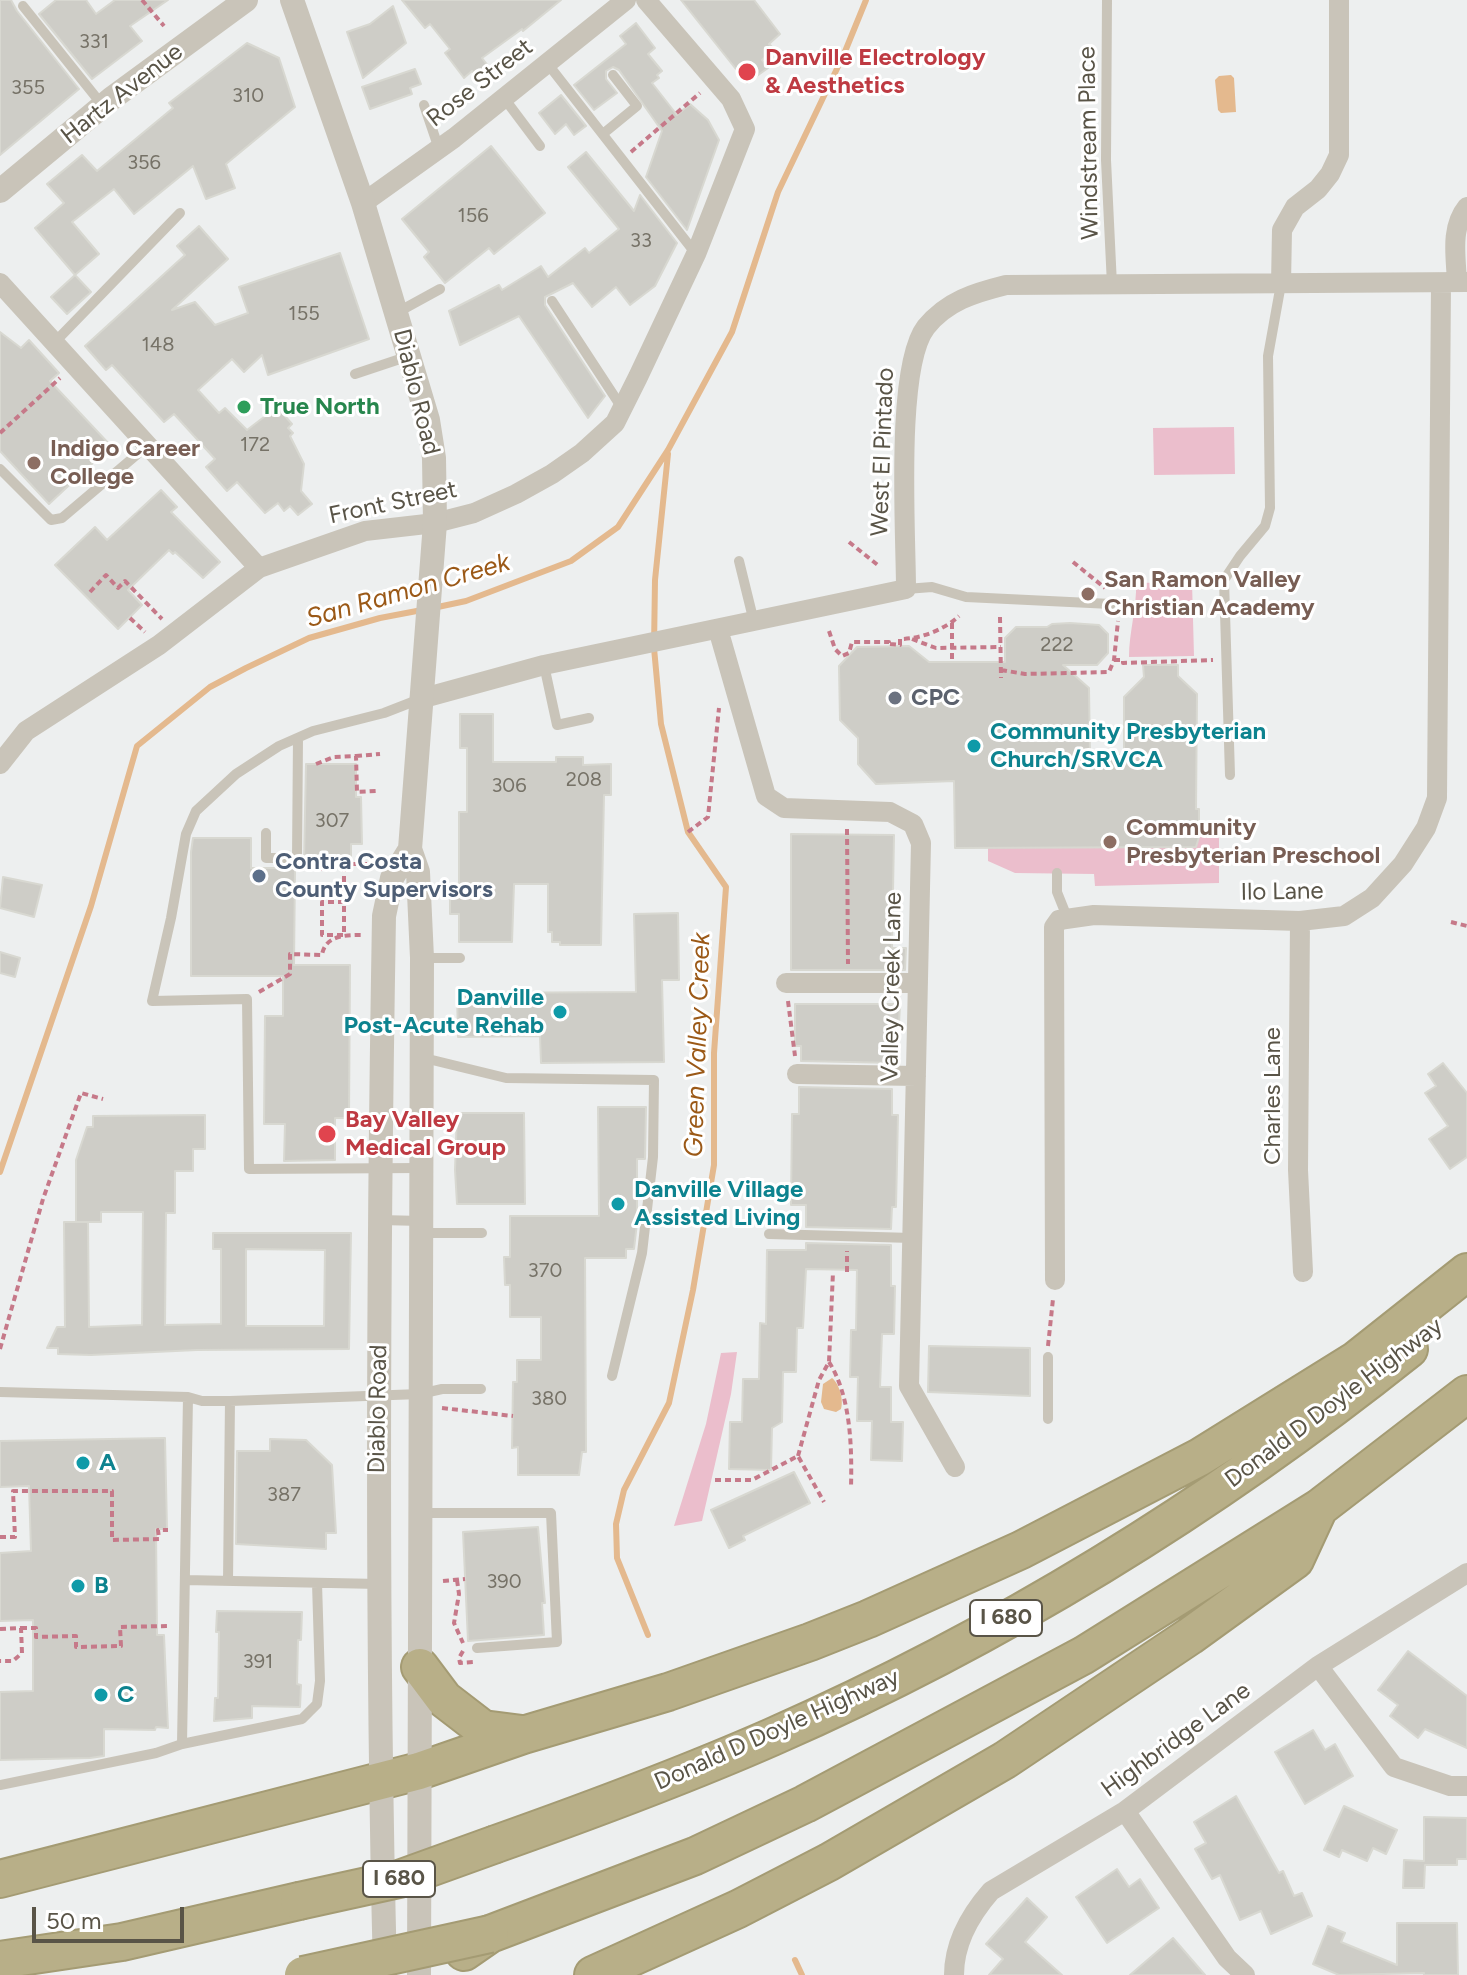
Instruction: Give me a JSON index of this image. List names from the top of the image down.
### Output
{
  "streets": {
    "highway": ["Donald D Doyle Highway", "I 680"],
    "street": [
      "Rose Street",
      "Hartz Avenue",
      "Diablo Road",
      "West El Pintado",
      "Front Street",
      "Ilo Lane",
      "Valley Creek Lane",
      "Charles Lane",
      "Highbridge Lane"
    ],
    "lane": ["Windstream Place"]
  },
  "crossings": [
    ["Rose Street", "Diablo Road"],
    ["Windstream Place", "West El Pintado"],
    ["Diablo Road", "Front Street"],
    ["West El Pintado", "Ilo Lane"],
    ["Ilo Lane", "Charles Lane"]
  ],
  "water": ["San Ramon Creek", "Green Valley Creek"],
  "places": [
    "Danville Electrology & Aesthetics",
    "True North",
    "Indigo Career College",
    "San Ramon Valley Christian Academy",
    "CPC",
    "Community Presbyterian Church/SRVCA",
    "Community Presbyterian Preschool",
    "Contra Costa County Supervisors",
    "Danville Post-Acute Rehab",
    "Bay Valley Medical Group",
    "Danville Village Assisted Living",
    "A",
    "B",
    "C"
  ],
  "house_numbers": [
    "331",
    "355",
    "310",
    "356",
    "156",
    "33",
    "155",
    "148",
    "172",
    "222",
    "208",
    "306",
    "307",
    "370",
    "380",
    "387",
    "390",
    "391"
  ],
  "scale_bar": "50 m"
}
